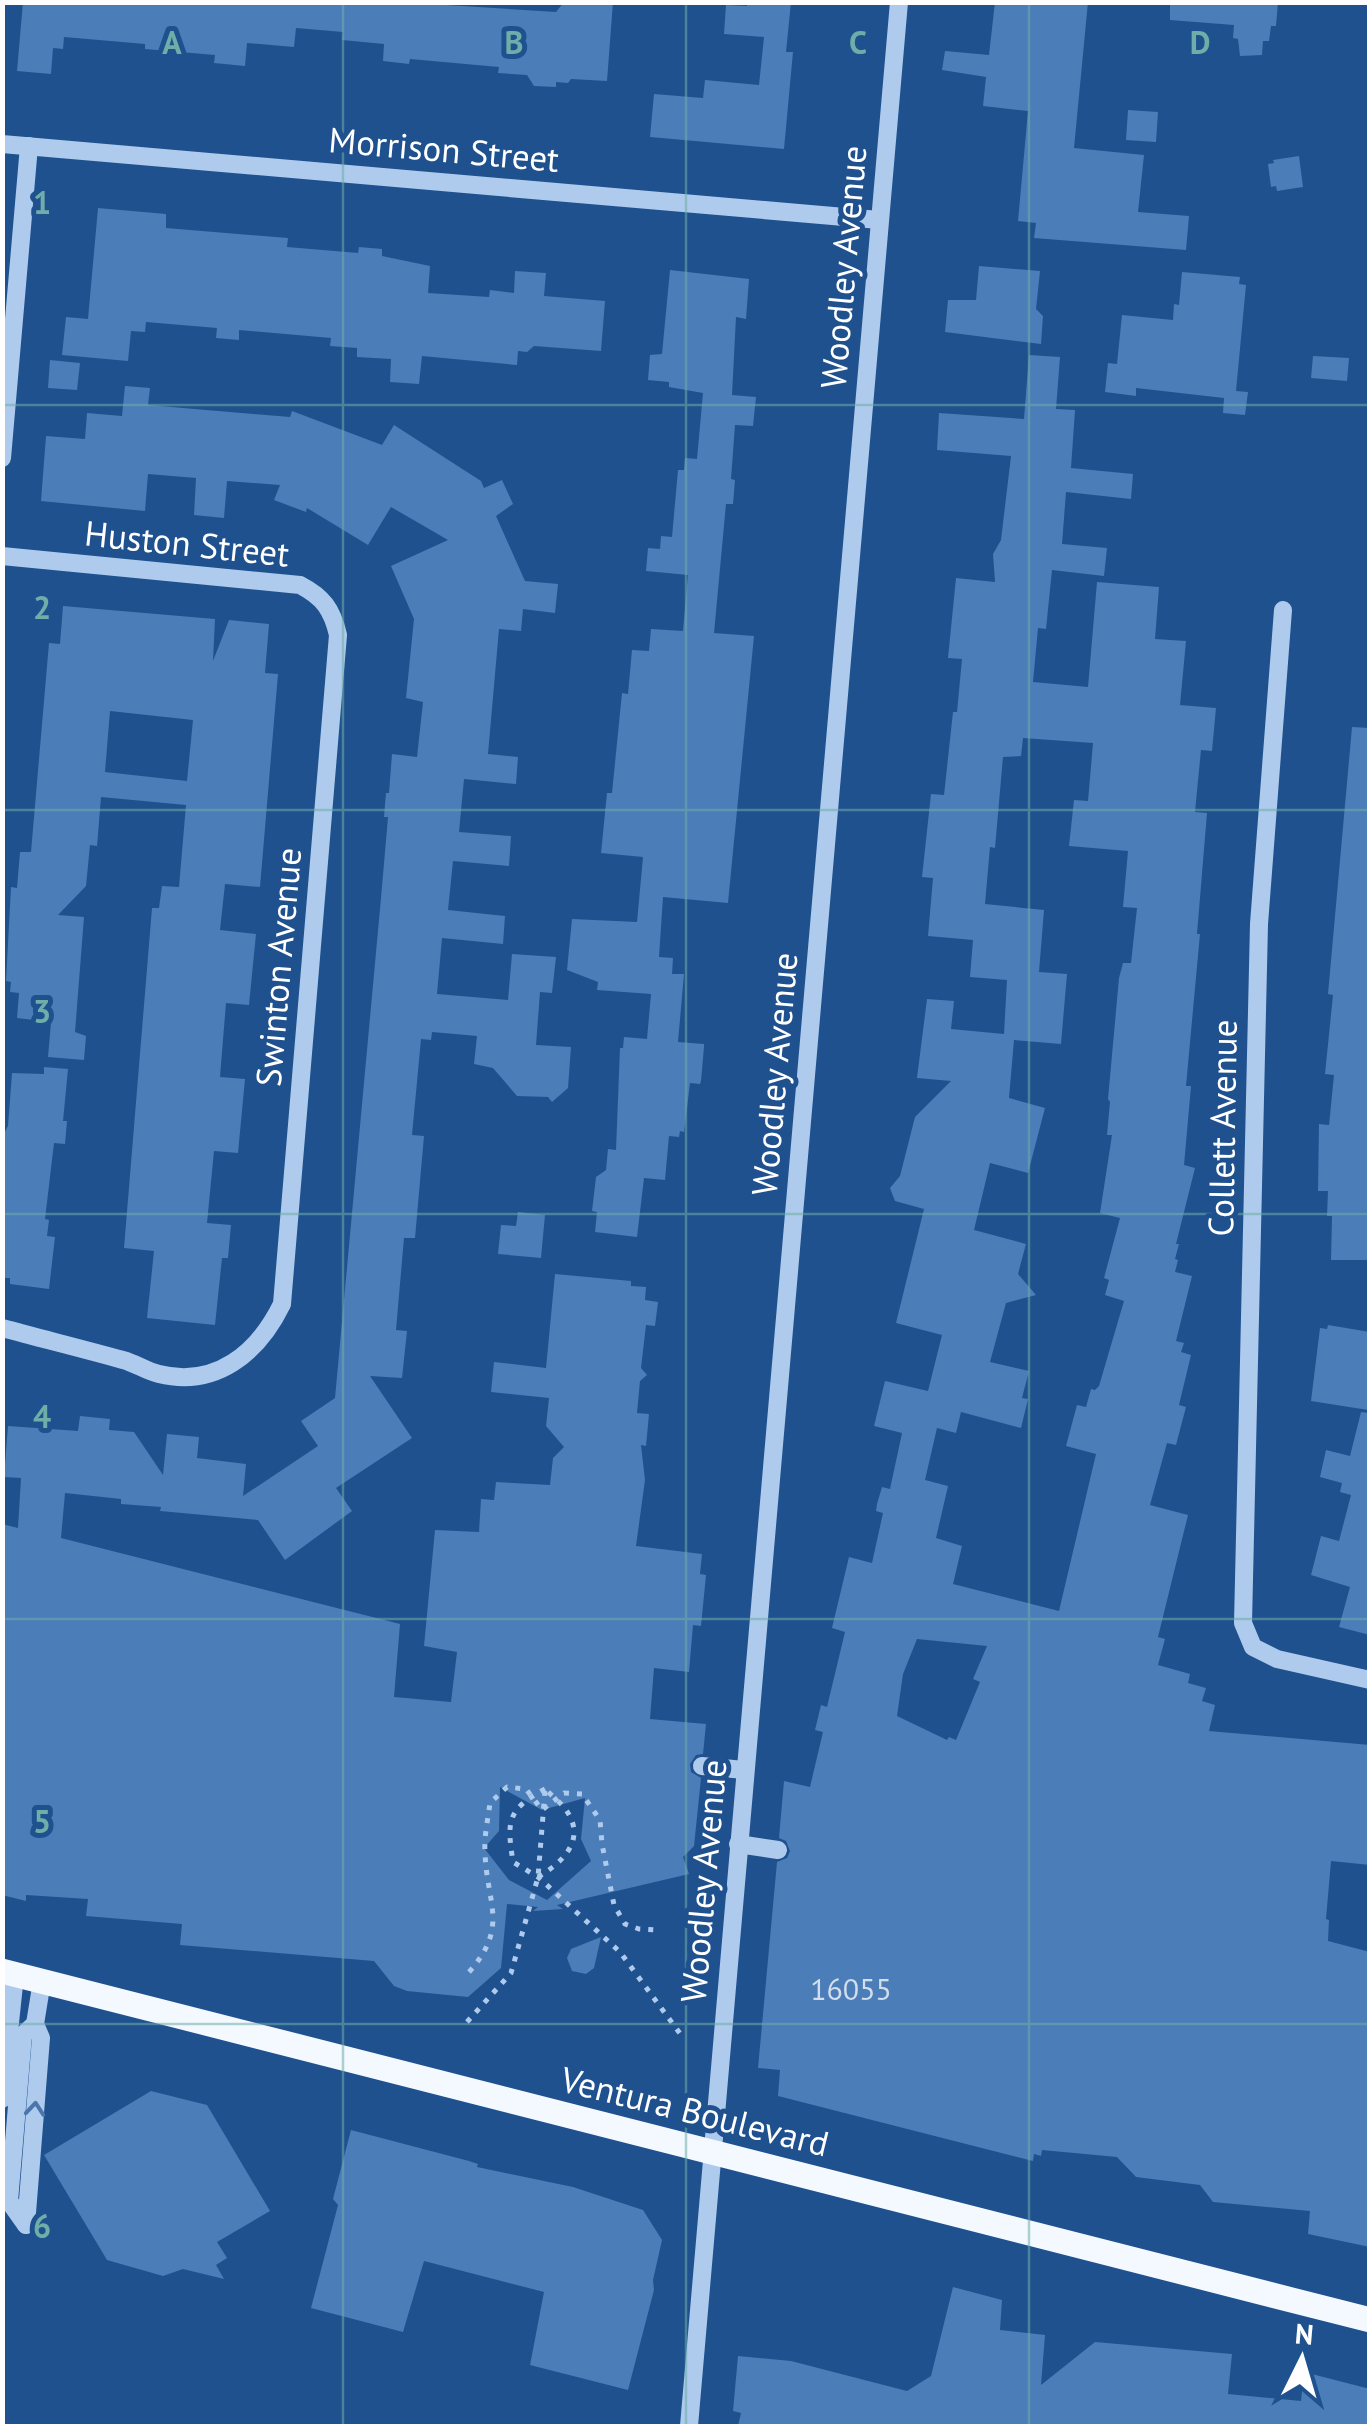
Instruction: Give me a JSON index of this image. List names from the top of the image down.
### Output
{
  "streets": {
    "main road": ["Ventura Boulevard"],
    "street": [
      "Morrison Street",
      "Woodley Avenue",
      "Huston Street",
      "Swinton Avenue",
      "Collett Avenue"
    ]
  },
  "crossings": [
    ["Morrison Street", "Woodley Avenue"],
    ["Woodley Avenue", "Ventura Boulevard"],
    ["Huston Street", "Swinton Avenue"]
  ],
  "house_numbers": ["16055"],
  "north": "top",
  "grid": {
    "columns": [
      "A",
      "B",
      "C",
      "D"
    ],
    "rows": [
      "1",
      "2",
      "3",
      "4",
      "5",
      "6"
    ]
  }
}
